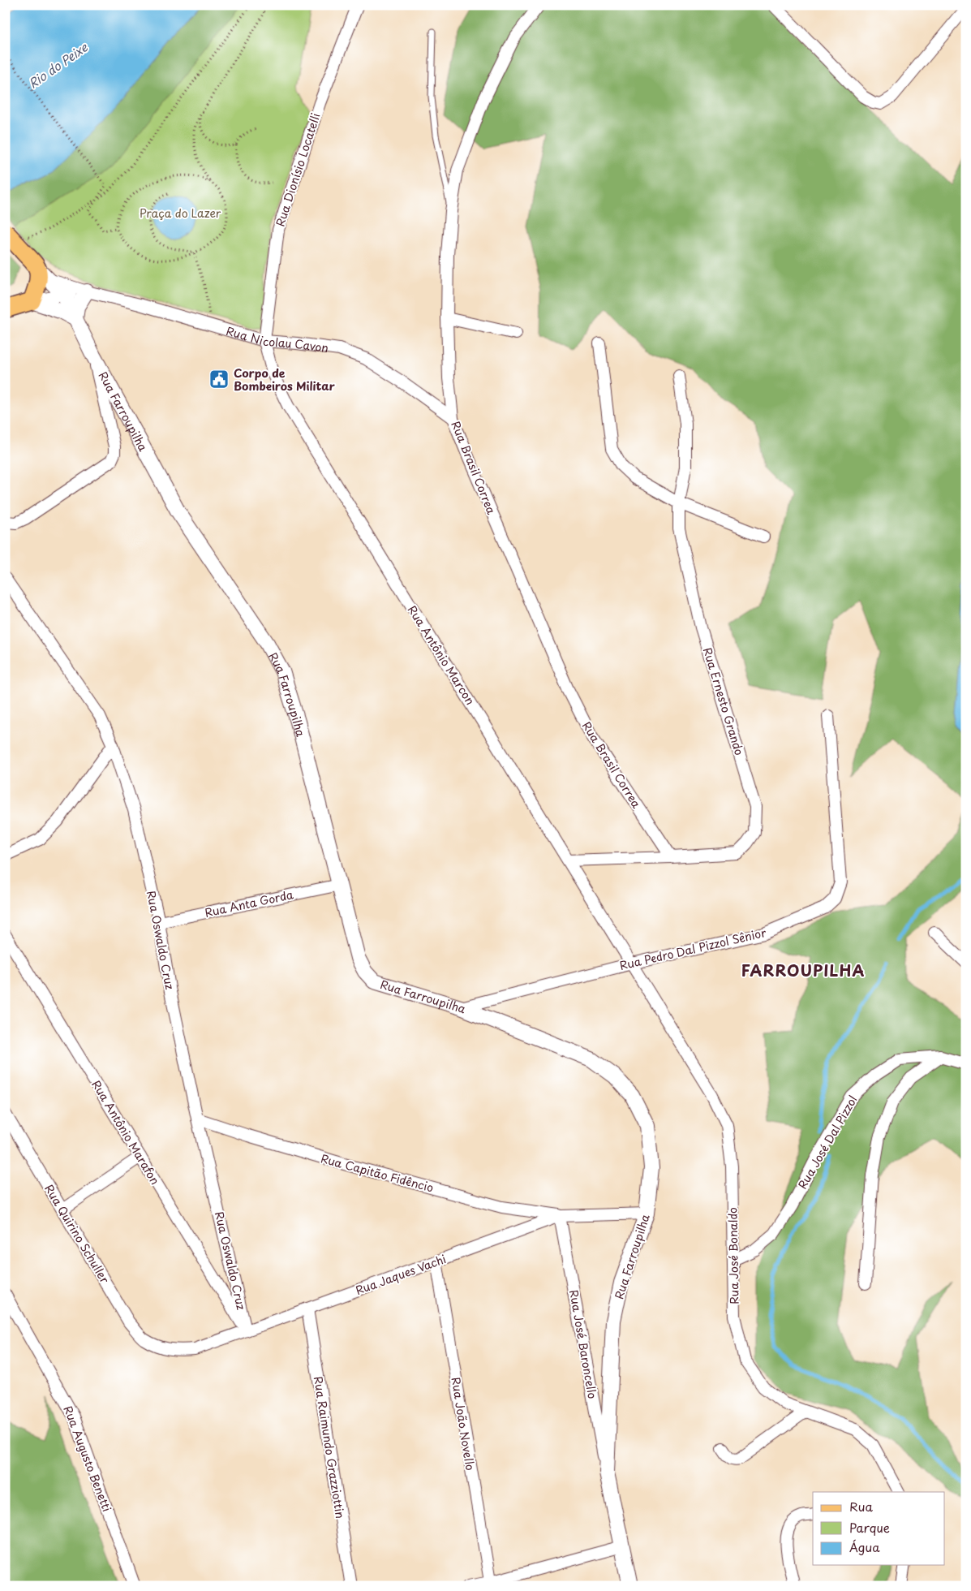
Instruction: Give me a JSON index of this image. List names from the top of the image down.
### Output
{
  "streets": {
    "main road": ["Rua Nicolau Cavon", "Rua Farroupilha"],
    "street": [
      "Rua Dionísio Locatelli",
      "Rua Brasil Correa",
      "Rua Antônio Marcon",
      "Rua Ernesto Grando",
      "Rua Anta Gorda",
      "Rua Oswaldo Cruz",
      "Rua Pedro Dal Pizzol Sênior",
      "Rua Antônio Marafon",
      "Rua José Dal Pizzol",
      "Rua Capitão Fidêncio",
      "Rua Quirino Schuller",
      "Rua José Bonaldo",
      "Rua Jaques Vachi",
      "Rua José Baroncello",
      "Rua João Novello",
      "Rua Raimundo Grazziottin",
      "Rua Augusto Benetti"
    ]
  },
  "crossings": [
    ["Rua Dionísio Locatelli", "Rua Nicolau Cavon"],
    ["Rua Dionísio Locatelli", "Rua Antônio Marcon"],
    ["Rua Nicolau Cavon", "Rua Farroupilha"],
    ["Rua Nicolau Cavon", "Rua Brasil Correa"],
    ["Rua Nicolau Cavon", "Rua Antônio Marcon"],
    ["Rua Farroupilha", "Rua Anta Gorda"],
    ["Rua Farroupilha", "Rua Pedro Dal Pizzol Sênior"],
    ["Rua Farroupilha", "Rua Jaques Vachi"],
    ["Rua Farroupilha", "Rua José Baroncello"],
    ["Rua Brasil Correa", "Rua Ernesto Grando"],
    ["Rua Antônio Marcon", "Rua Ernesto Grando"],
    ["Rua Antônio Marcon", "Rua Pedro Dal Pizzol Sênior"],
    ["Rua Antônio Marcon", "Rua José Bonaldo"],
    ["Rua Anta Gorda", "Rua Oswaldo Cruz"],
    ["Rua Oswaldo Cruz", "Rua Antônio Marafon"],
    ["Rua Oswaldo Cruz", "Rua Capitão Fidêncio"],
    ["Rua Oswaldo Cruz", "Rua Jaques Vachi"],
    ["Rua Pedro Dal Pizzol Sênior", "Rua José Bonaldo"],
    ["Rua Antônio Marafon", "Rua Jaques Vachi"],
    ["Rua José Dal Pizzol", "Rua José Bonaldo"],
    ["Rua Capitão Fidêncio", "Rua Jaques Vachi"],
    ["Rua Capitão Fidêncio", "Rua José Baroncello"],
    ["Rua Quirino Schuller", "Rua Jaques Vachi"],
    ["Rua Jaques Vachi", "Rua José Baroncello"],
    ["Rua Jaques Vachi", "Rua João Novello"],
    ["Rua Jaques Vachi", "Rua Raimundo Grazziottin"]
  ],
  "districts": ["FARROUPILHA"],
  "water": ["Rio do Peixe"],
  "parks": ["Praça do Lazer"],
  "places": {
    "public building": ["Corpo de Bombeiros Militar"]
  },
  "legend": ["Rua", "Parque", "Água"]
}
